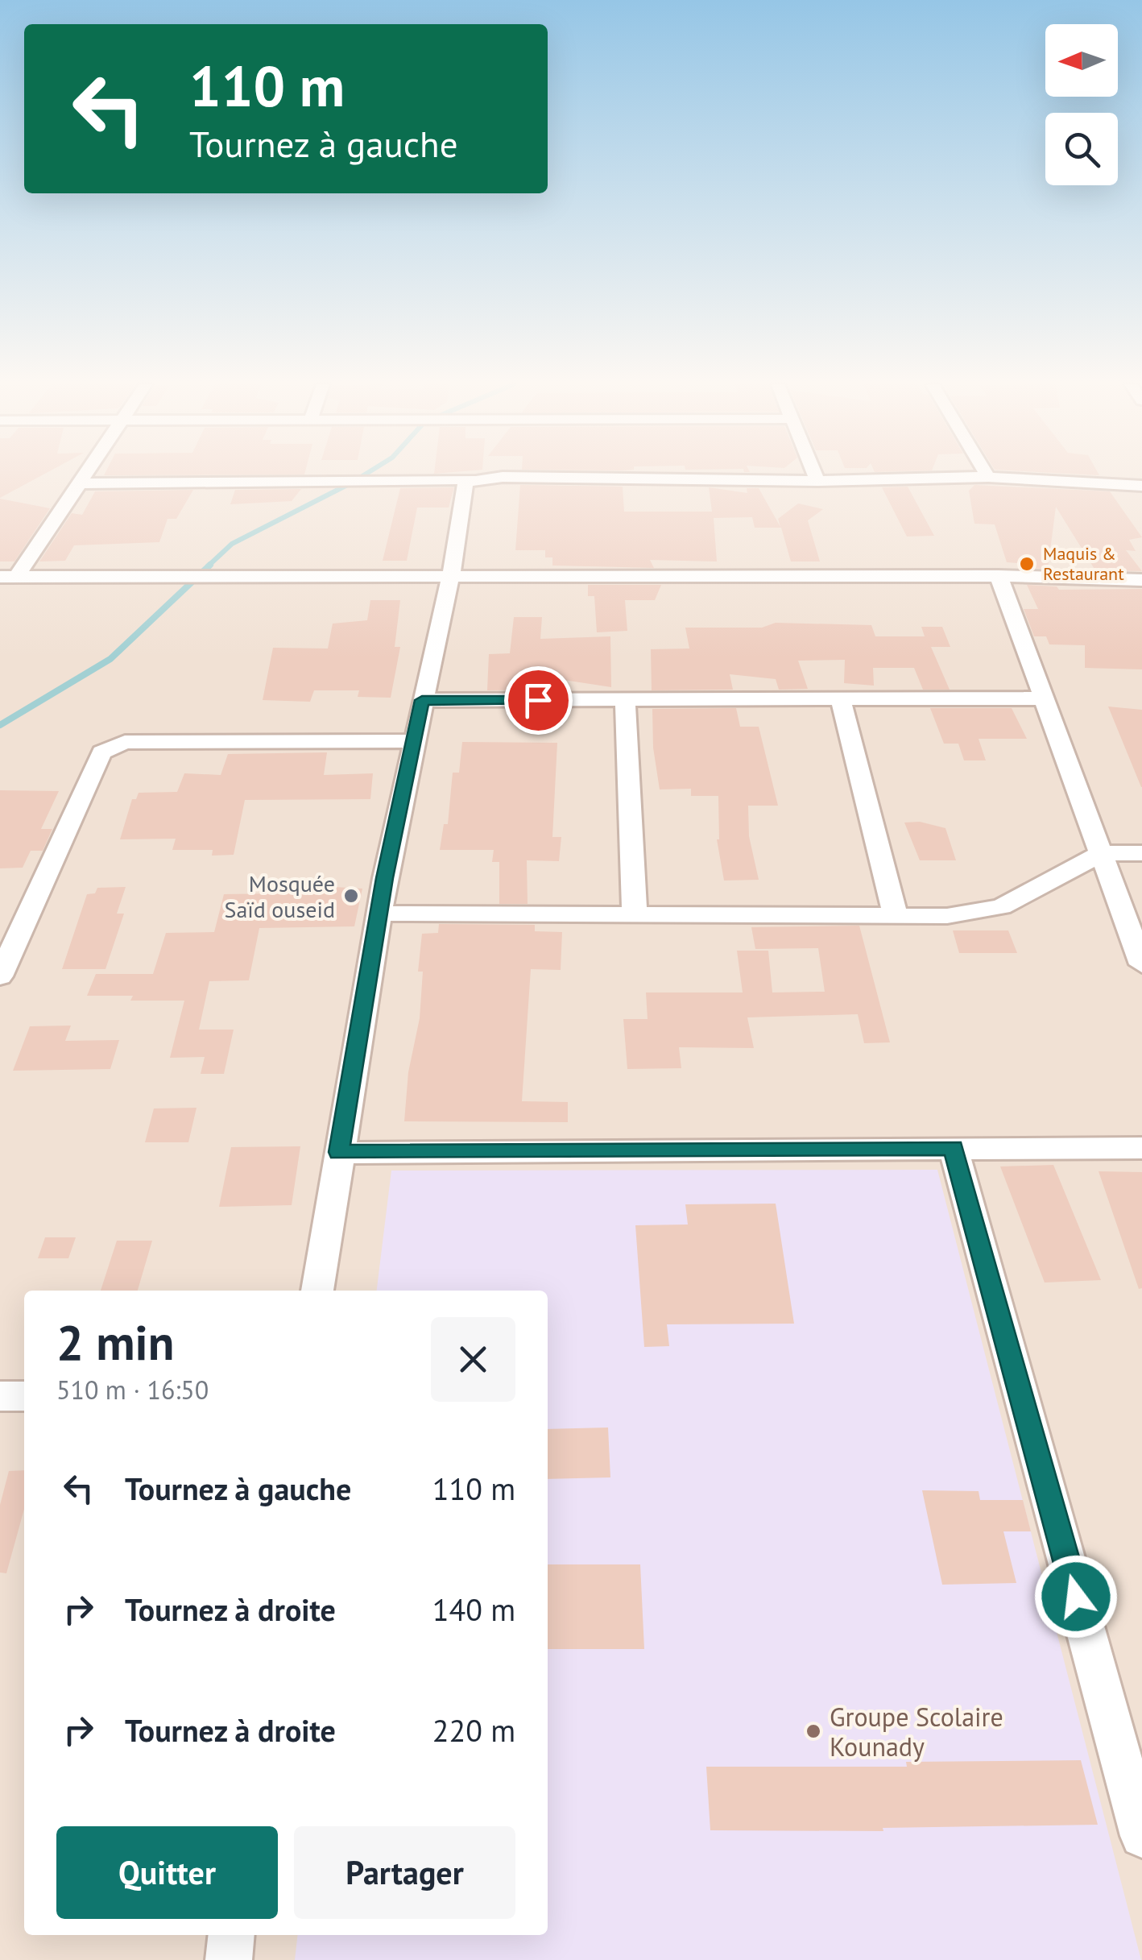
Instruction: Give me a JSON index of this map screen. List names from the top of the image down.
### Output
{
  "places": ["Maquis & Restaurant", "Mosquée Saïd ouseid", "Groupe Scolaire Kounady"],
  "north": "left",
  "page": {
    "turn": ["110 m", "Tournez à gauche"],
    "heading": ["2 min", "510 m · 16:50"],
    "list": [
      {
        "name": "Tournez à gauche",
        "value": "110 m"
      },
      {
        "name": "Tournez à droite",
        "value": "140 m"
      },
      {
        "name": "Tournez à droite",
        "value": "220 m"
      }
    ],
    "buttons": ["Quitter", "Partager"]
  }
}
